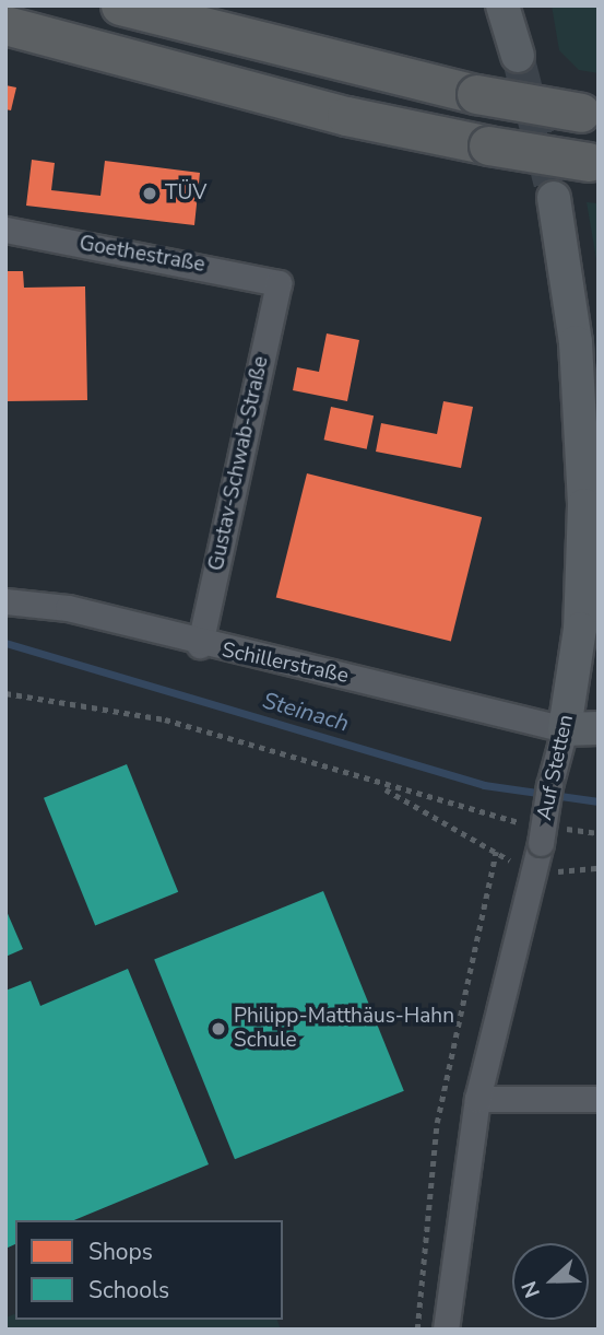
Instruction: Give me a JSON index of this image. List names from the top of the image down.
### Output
{
  "streets": {
    "main road": ["Auf Stetten"],
    "street": ["Goethestraße", "Gustav-Schwab-Straße", "Schillerstraße"]
  },
  "crossings": [
    ["Goethestraße", "Gustav-Schwab-Straße"],
    ["Gustav-Schwab-Straße", "Schillerstraße"],
    ["Schillerstraße", "Auf Stetten"]
  ],
  "water": ["Steinach"],
  "places": ["TÜV", "Philipp-Matthäus-Hahn Schule"],
  "legend": ["Shops", "Schools"],
  "north": "left"
}
